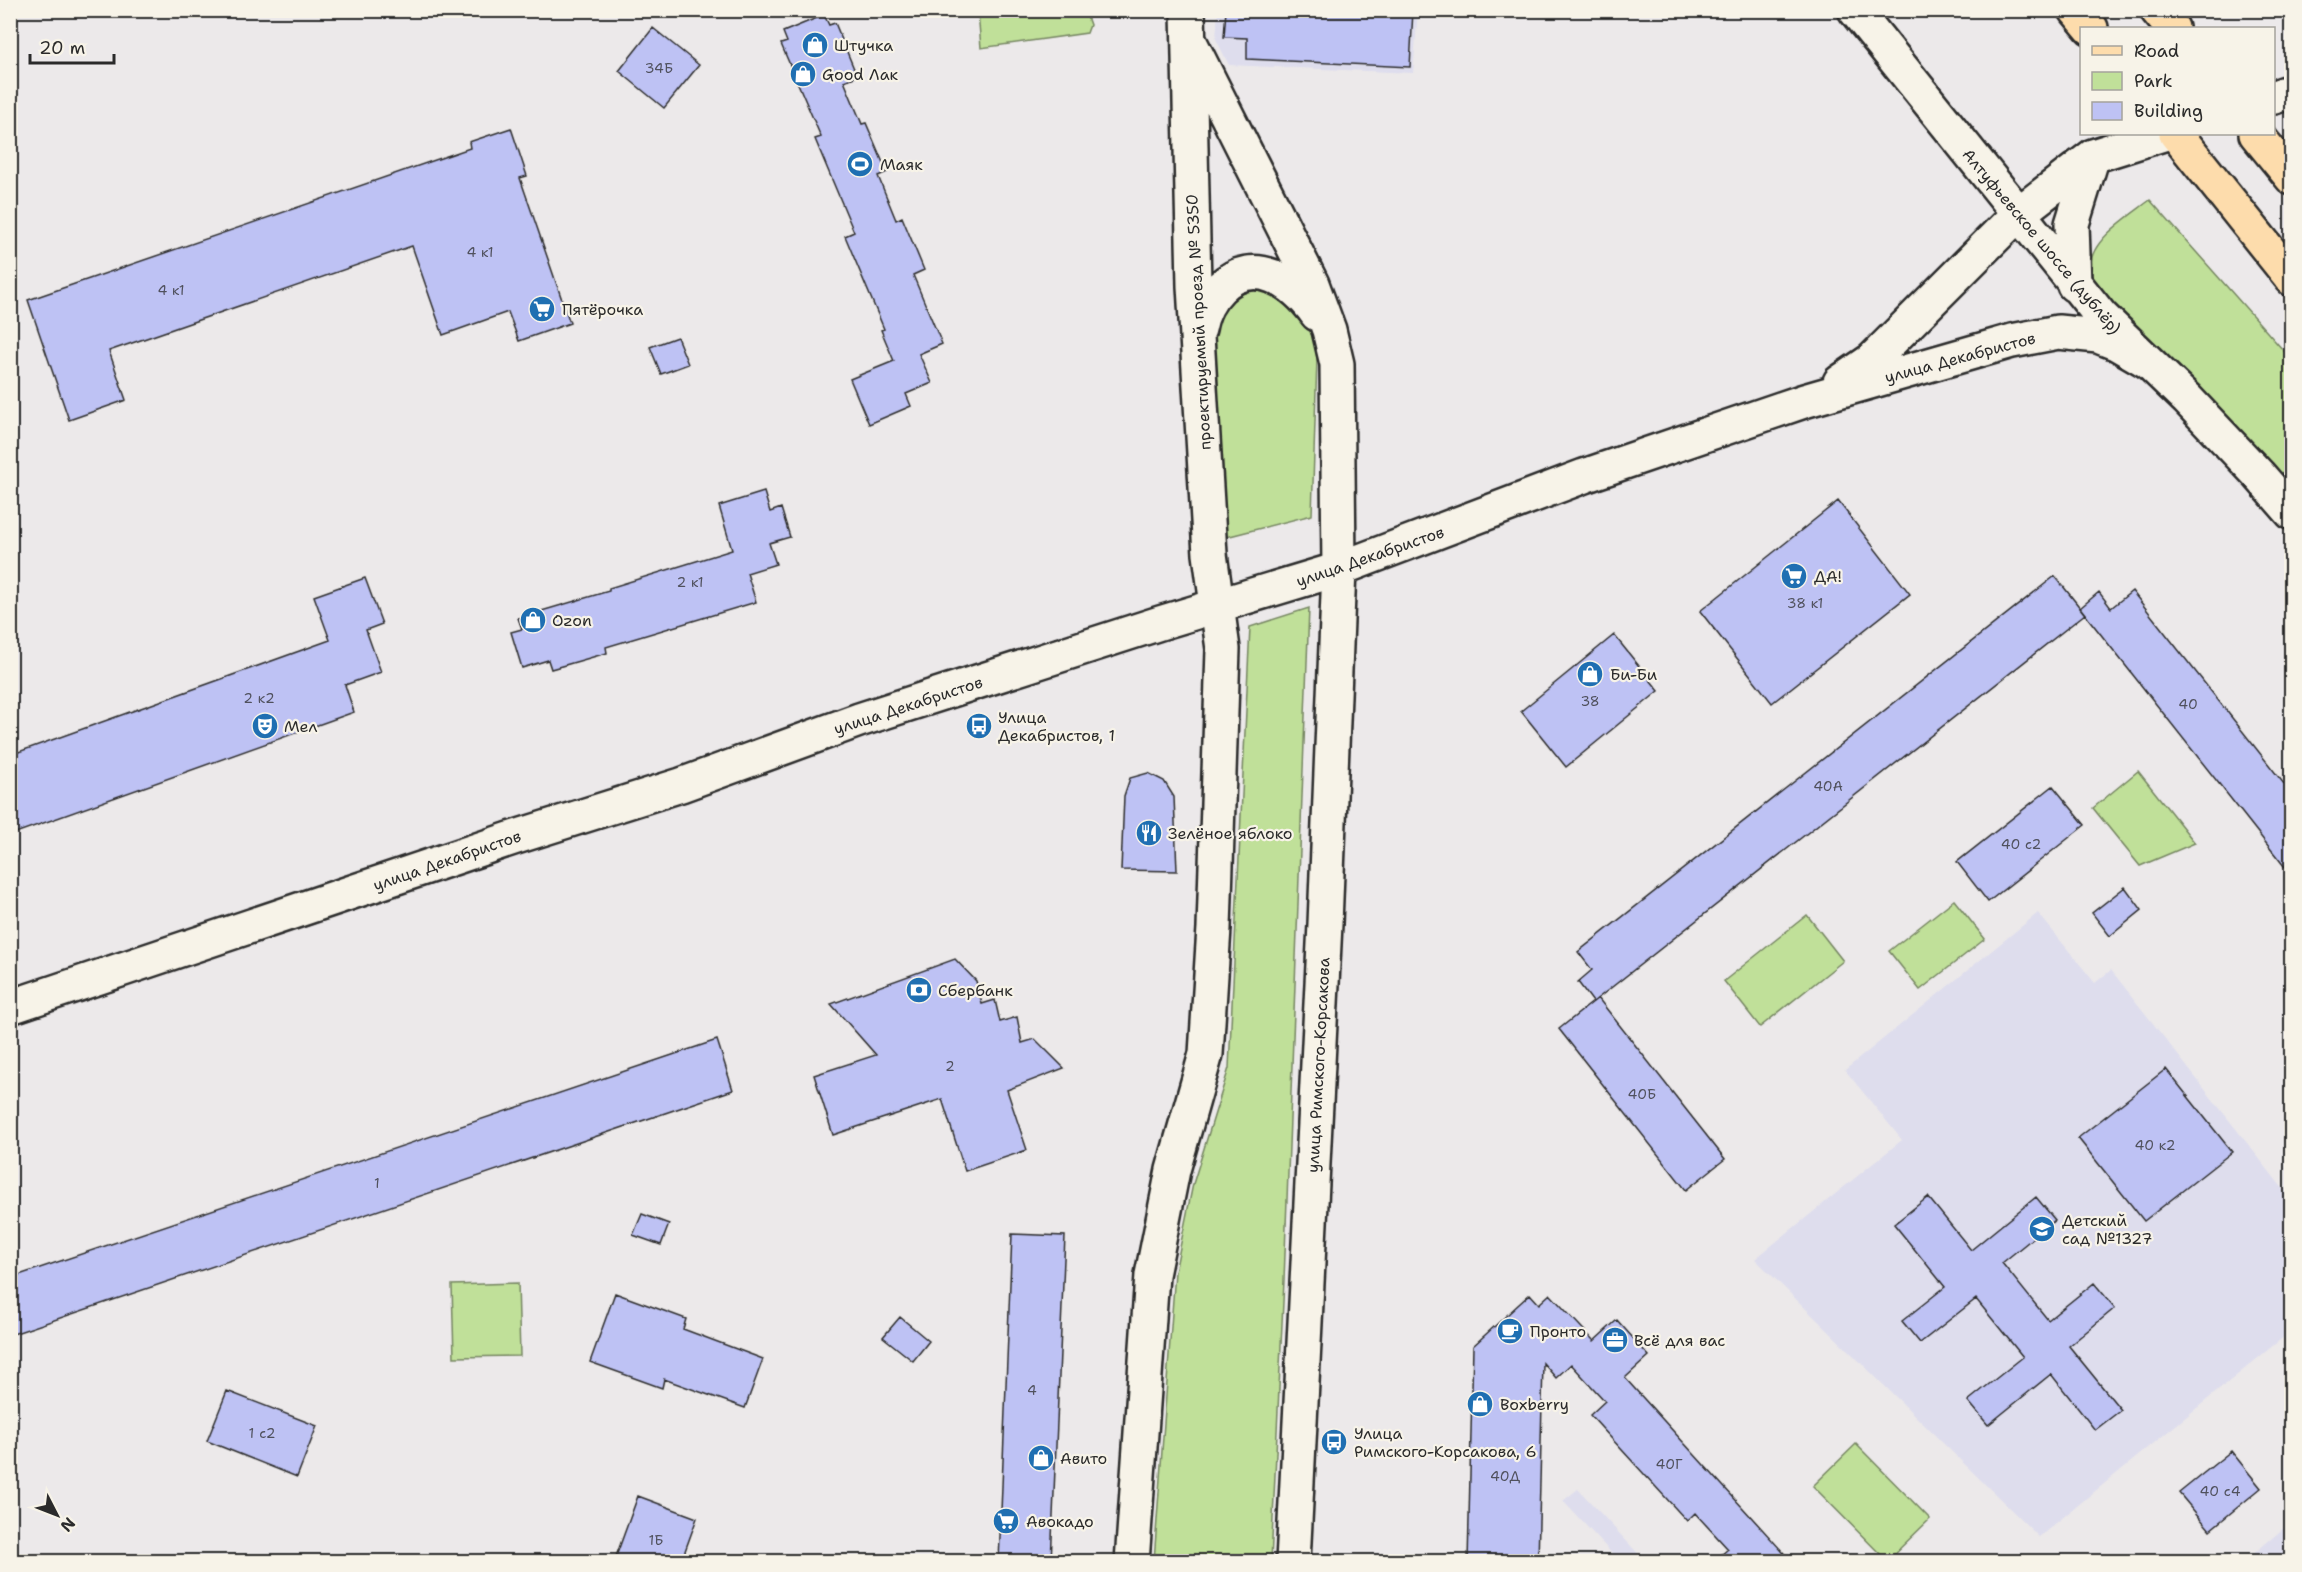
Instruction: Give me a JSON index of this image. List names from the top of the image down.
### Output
{
  "streets": {
    "main road": [
      "Алтуфьевское шоссе (дублёр)",
      "проектируемый проезд № 5350",
      "улица Декабристов",
      "улица Римского-Корсакова"
    ]
  },
  "crossings": [
    ["Алтуфьевское шоссе (дублёр)", "улица Декабристов"],
    ["проектируемый проезд № 5350", "улица Декабристов"],
    ["проектируемый проезд № 5350", "улица Римского-Корсакова"],
    ["улица Декабристов", "улица Римского-Корсакова"]
  ],
  "places": {
    "shop": [
      "Штучка",
      "Good Лак",
      "Ozon",
      "Би-Би",
      "Boxberry",
      "Авито"
    ],
    "sports": ["Маяк"],
    "supermarket": ["Пятёрочка", "ДА!", "Авокадо"],
    "theatre": ["Мел"],
    "bus stop": ["Улица Декабристов, 1", "Улица Римского-Корсакова, 6"],
    "restaurant": ["Зелёное яблоко"],
    "bank": ["Сбербанк"],
    "school or university": ["Детский сад №1327"],
    "cafe": ["Пронто"],
    "office": ["Всё для вас"]
  },
  "house_numbers": [
    "34Б",
    "4 к1",
    "4 к1",
    "2 к1",
    "38 к1",
    "2 к2",
    "38",
    "40",
    "40А",
    "40 с2",
    "2",
    "40Б",
    "40 к2",
    "1",
    "4",
    "1 c2",
    "40Г",
    "40Д",
    "40 с4",
    "1Б"
  ],
  "legend": ["Road", "Park", "Building"],
  "scale_bar": "20 m",
  "north": "bottom right"
}
